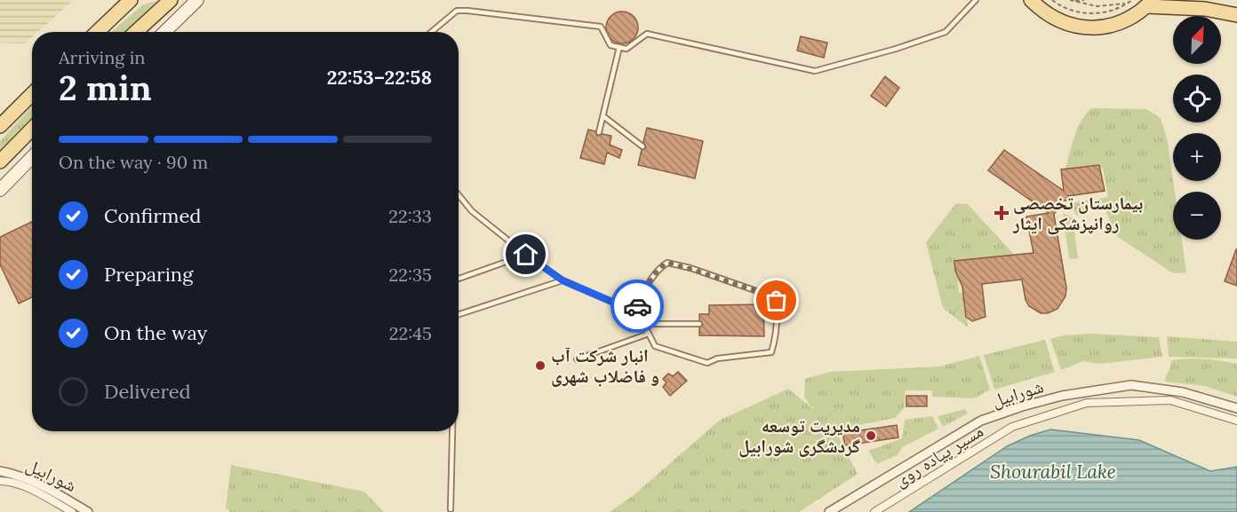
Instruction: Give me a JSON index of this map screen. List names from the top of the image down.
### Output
{
  "streets": {
    "street": ["شورابیل", "مسیر پیاده روی"]
  },
  "water": ["Shourabil Lake"],
  "places": {
    "health": ["بیمارستان تخصصی روانپزشکی ایثار"],
    "other": ["انبار شرکت آب و فاضلاب شهری", "مدیریت توسعه گردشگری شورابیل"]
  },
  "north": "top right",
  "page": {
    "map_buttons": ["+", "−"],
    "heading": ["2 min", "Arriving in", "22:53–22:58"],
    "bar": "On the way · 90 m",
    "list": [
      ["Confirmed", "22:33"],
      ["Preparing", "22:35"],
      ["On the way", "22:45"],
      "Delivered"
    ]
  }
}
